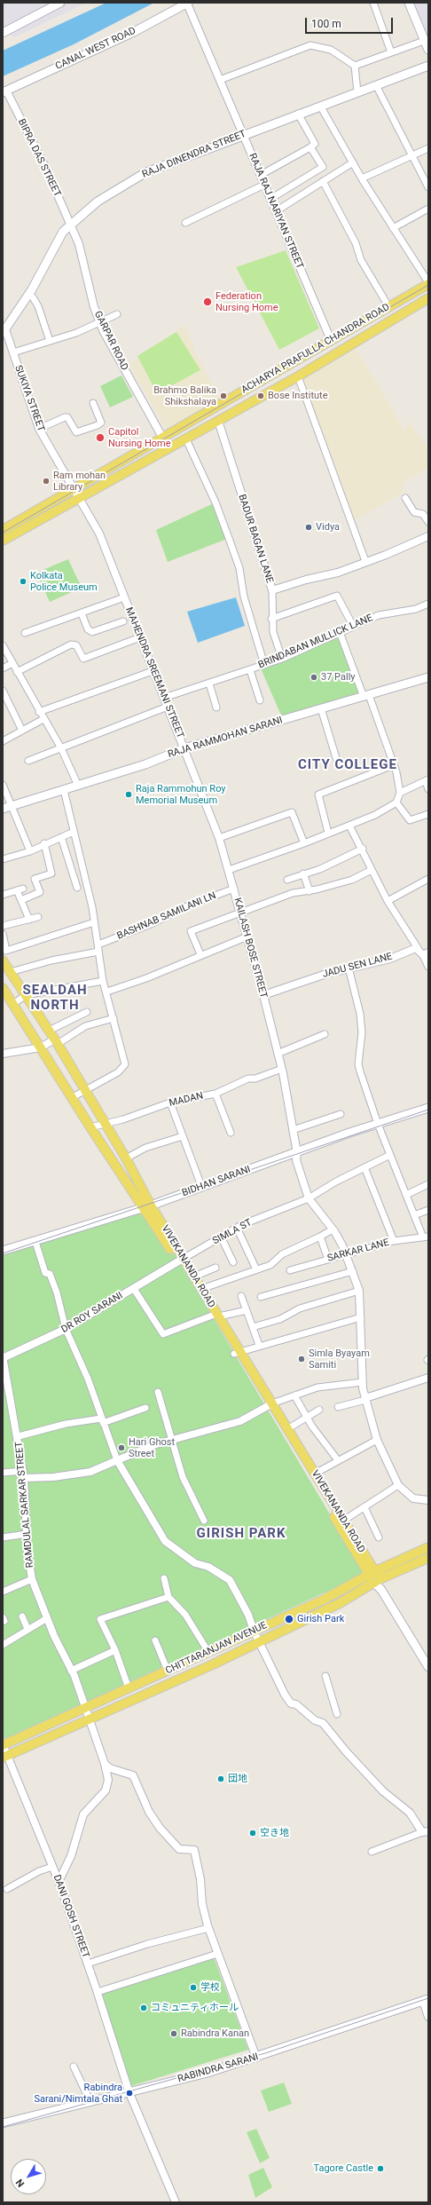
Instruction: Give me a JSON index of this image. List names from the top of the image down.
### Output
{
  "streets": {
    "main road": [
      "CANAL WEST ROAD",
      "RAJA DINENDRA STREET",
      "ACHARYA PRAFULLA CHANDRA ROAD",
      "RAJA RAMMOHAN SARANI",
      "BIDHAN SARANI",
      "VIVEKANANDA ROAD",
      "CHITTARANJAN AVENUE",
      "RABINDRA SARANI"
    ],
    "street": [
      "BIPRA DAS STREET",
      "RAJA RAJ NARIYAN STREET",
      "GARPAR ROAD",
      "SUKIYA STREET",
      "BADUR BAGAN LANE",
      "BRINDABAN MULLICK LANE",
      "MAHENDRA SREEMANI STREET",
      "BASHNAB SAMILANI LN",
      "KAILASH BOSE STREET",
      "JADU SEN LANE",
      "MADAN",
      "SIMLA ST",
      "SARKAR LANE",
      "DR ROY SARANI",
      "RAMDULAL SARKAR STREET",
      "DANI GOSH STREET"
    ]
  },
  "crossings": [
    ["CANAL WEST ROAD", "BIPRA DAS STREET"],
    ["CANAL WEST ROAD", "RAJA RAJ NARIYAN STREET"],
    ["RAJA DINENDRA STREET", "BIPRA DAS STREET"],
    ["RAJA DINENDRA STREET", "RAJA RAJ NARIYAN STREET"],
    ["RAJA DINENDRA STREET", "GARPAR ROAD"],
    ["RAJA DINENDRA STREET", "SUKIYA STREET"],
    ["BIPRA DAS STREET", "GARPAR ROAD"],
    ["RAJA RAJ NARIYAN STREET", "ACHARYA PRAFULLA CHANDRA ROAD"],
    ["GARPAR ROAD", "ACHARYA PRAFULLA CHANDRA ROAD"],
    ["ACHARYA PRAFULLA CHANDRA ROAD", "SUKIYA STREET"],
    ["SUKIYA STREET", "MAHENDRA SREEMANI STREET"],
    ["BADUR BAGAN LANE", "BRINDABAN MULLICK LANE"],
    ["BRINDABAN MULLICK LANE", "MAHENDRA SREEMANI STREET"],
    ["MAHENDRA SREEMANI STREET", "RAJA RAMMOHAN SARANI"],
    ["MAHENDRA SREEMANI STREET", "KAILASH BOSE STREET"],
    ["RAJA RAMMOHAN SARANI", "KAILASH BOSE STREET"],
    ["BASHNAB SAMILANI LN", "KAILASH BOSE STREET"],
    ["KAILASH BOSE STREET", "JADU SEN LANE"],
    ["KAILASH BOSE STREET", "MADAN"],
    ["KAILASH BOSE STREET", "BIDHAN SARANI"],
    ["KAILASH BOSE STREET", "SIMLA ST"],
    ["KAILASH BOSE STREET", "SARKAR LANE"],
    ["MADAN", "VIVEKANANDA ROAD"],
    ["BIDHAN SARANI", "VIVEKANANDA ROAD"],
    ["SIMLA ST", "VIVEKANANDA ROAD"],
    ["SIMLA ST", "DR ROY SARANI"],
    ["VIVEKANANDA ROAD", "DR ROY SARANI"],
    ["VIVEKANANDA ROAD", "CHITTARANJAN AVENUE"],
    ["DR ROY SARANI", "RAMDULAL SARKAR STREET"],
    ["RAMDULAL SARKAR STREET", "CHITTARANJAN AVENUE"],
    ["RAMDULAL SARKAR STREET", "DANI GOSH STREET"],
    ["CHITTARANJAN AVENUE", "DANI GOSH STREET"],
    ["DANI GOSH STREET", "RABINDRA SARANI"]
  ],
  "districts": ["CITY COLLEGE", "SEALDAH NORTH", "GIRISH PARK"],
  "places": [
    "Federation Nursing Home",
    "Brahmo Balika Shikshalaya",
    "Bose Institute",
    "Capitol Nursing Home",
    "Ram mohan Library",
    "Vidya",
    "Kolkata Police Museum",
    "37 Pally",
    "Raja Rammohun Roy Memorial Museum",
    "Simla Byayam Samiti",
    "Hari Ghost Street",
    "Girish Park",
    "団地",
    "空き地",
    "学校",
    "コミュニティホール",
    "Rabindra Kanan",
    "Rabindra Sarani/Nimtala Ghat",
    "Tagore Castle"
  ],
  "scale_bar": "100 m",
  "north": "bottom left"
}
